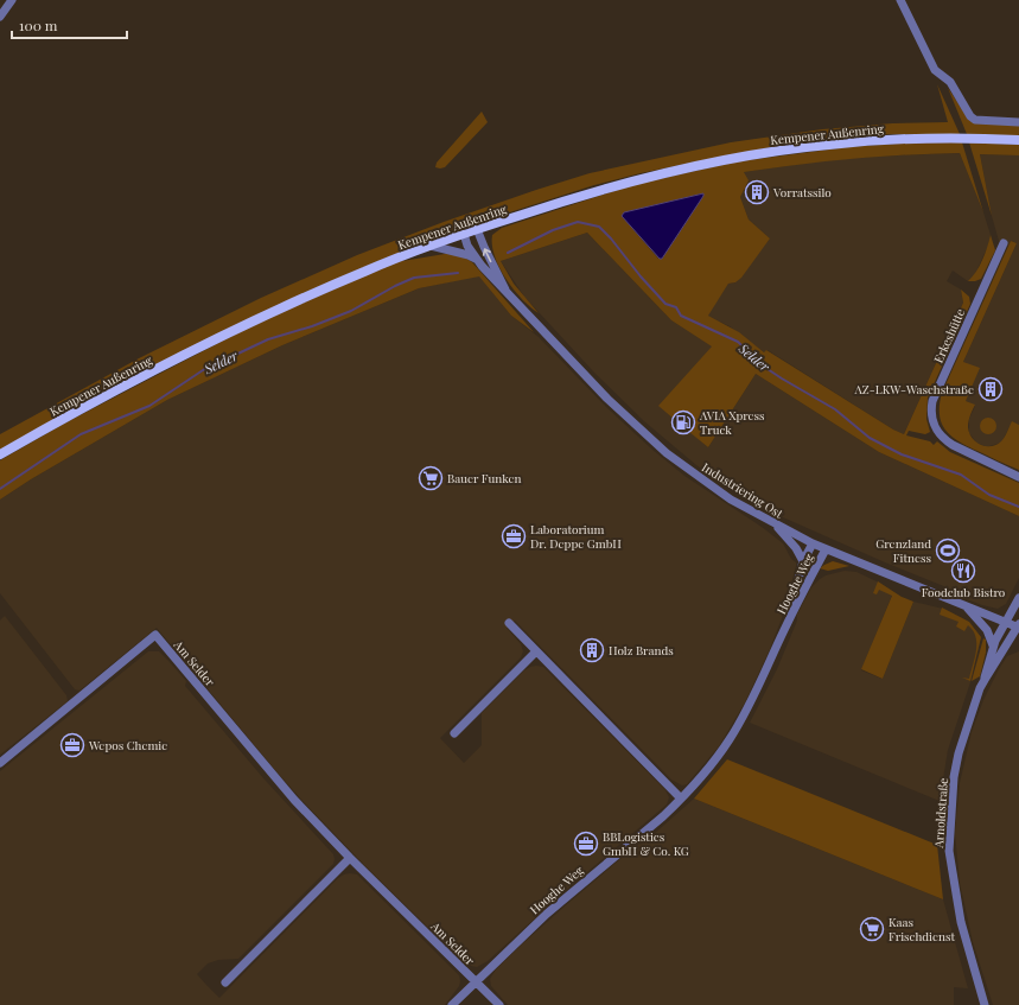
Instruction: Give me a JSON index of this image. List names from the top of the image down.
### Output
{
  "streets": {
    "main road": ["Kempener Außenring"],
    "street": [
      "Erkeshütte",
      "Industriering Ost",
      "Hooghe Weg",
      "Am Selder",
      "Arnoldstraße"
    ]
  },
  "crossings": [
    ["Kempener Außenring", "Industriering Ost"],
    ["Industriering Ost", "Hooghe Weg"],
    ["Industriering Ost", "Arnoldstraße"],
    ["Hooghe Weg", "Am Selder"]
  ],
  "water": ["Selder"],
  "places": {
    "building": ["Vorratssilo", "AZ-LKW-Waschstraße", "Holz Brands"],
    "fuel station": ["AVIA Xpress Truck"],
    "supermarket": ["Bauer Funken", "Kaas Frischdienst"],
    "office": ["Laboratorium Dr. Deppe GmbH", "Wepos Chemie", "BBLogistics GmbH & Co. KG"],
    "sports": ["Grenzland Fitness"],
    "restaurant": ["Foodclub Bistro"]
  },
  "scale_bar": "100 m"
}
